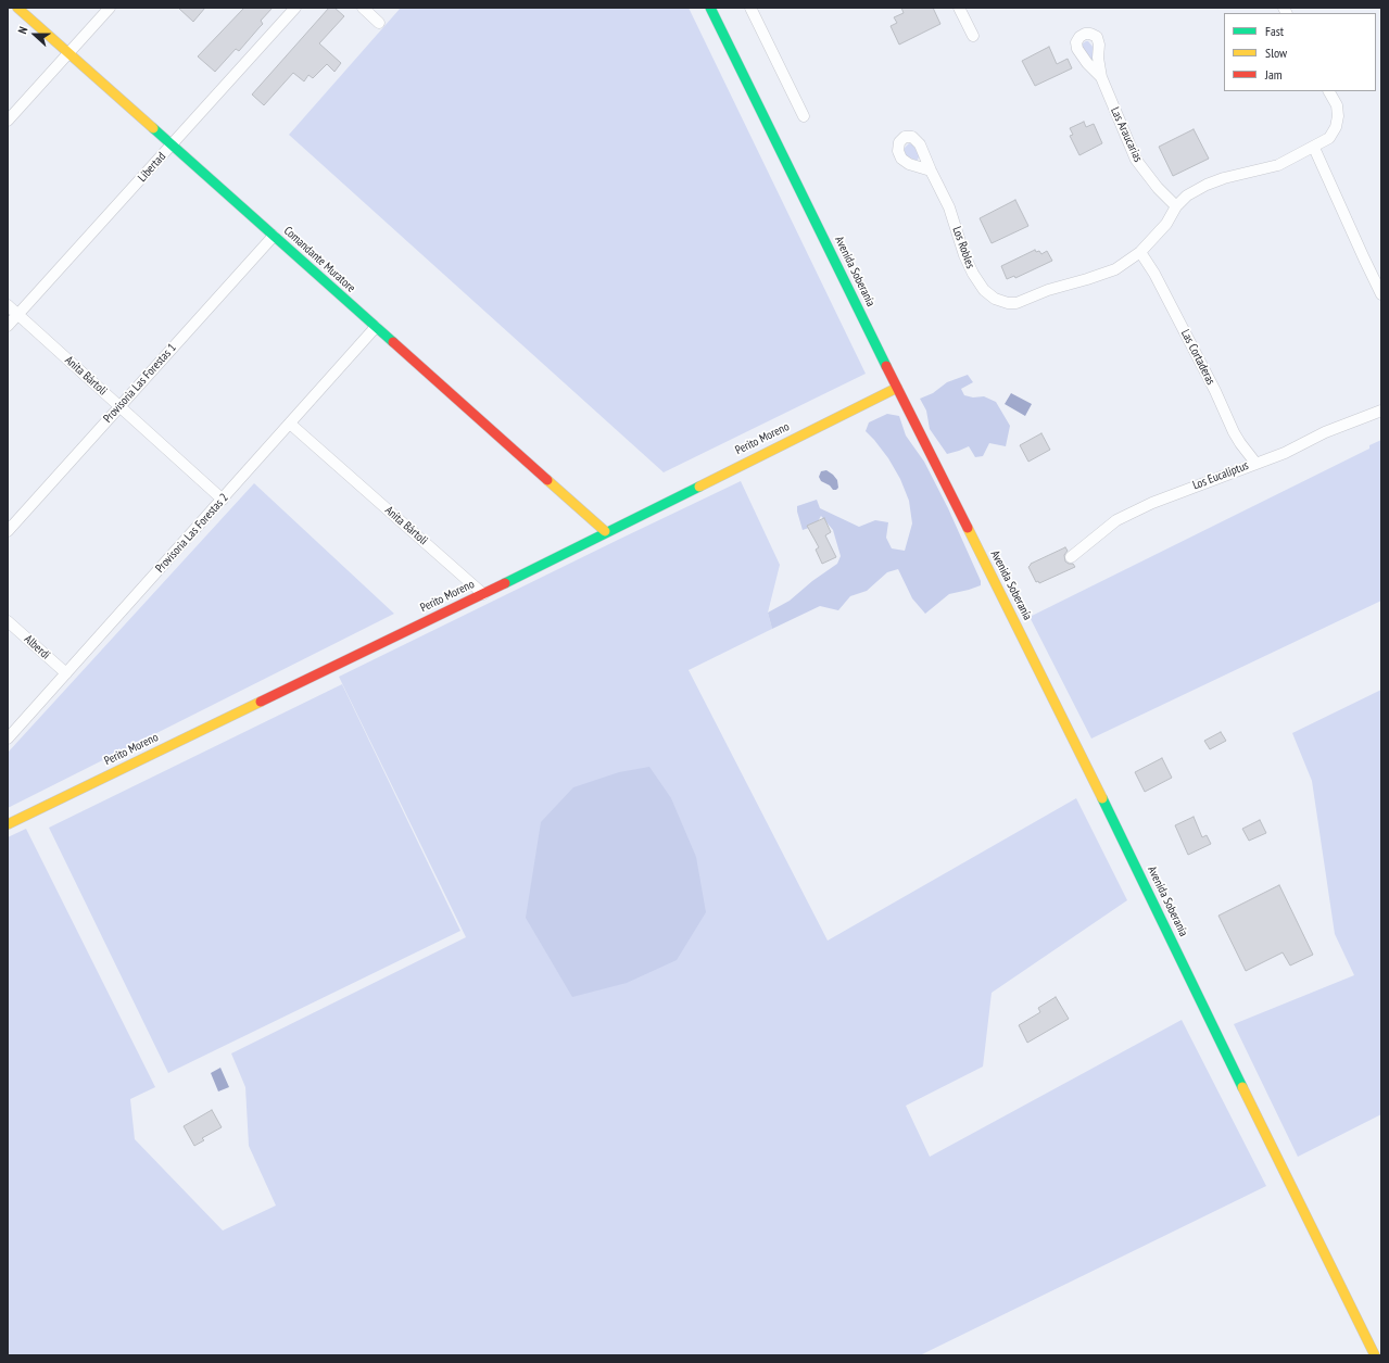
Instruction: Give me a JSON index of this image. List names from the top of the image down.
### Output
{
  "streets": {
    "street": [
      "Las Araucarias",
      "Libertad",
      "Los Robles",
      "Comandante Muratore",
      "Avenida Soberanía",
      "Las Cortaderas",
      "Anita Bártoli",
      "Provisoria Las Forestas 1",
      "Perito Moreno",
      "Los Eucaliptus",
      "Provisoria Las Forestas 2",
      "Alberdi"
    ]
  },
  "crossings": [
    ["Libertad", "Comandante Muratore"],
    ["Libertad", "Anita Bártoli"],
    ["Los Robles", "Las Cortaderas"],
    ["Comandante Muratore", "Provisoria Las Forestas 1"],
    ["Comandante Muratore", "Perito Moreno"],
    ["Comandante Muratore", "Provisoria Las Forestas 2"],
    ["Avenida Soberanía", "Perito Moreno"],
    ["Las Cortaderas", "Los Eucaliptus"],
    ["Anita Bártoli", "Provisoria Las Forestas 1"],
    ["Anita Bártoli", "Perito Moreno"],
    ["Anita Bártoli", "Provisoria Las Forestas 2"],
    ["Provisoria Las Forestas 2", "Alberdi"]
  ],
  "legend": ["Fast", "Slow", "Jam"],
  "north": "left"
}
